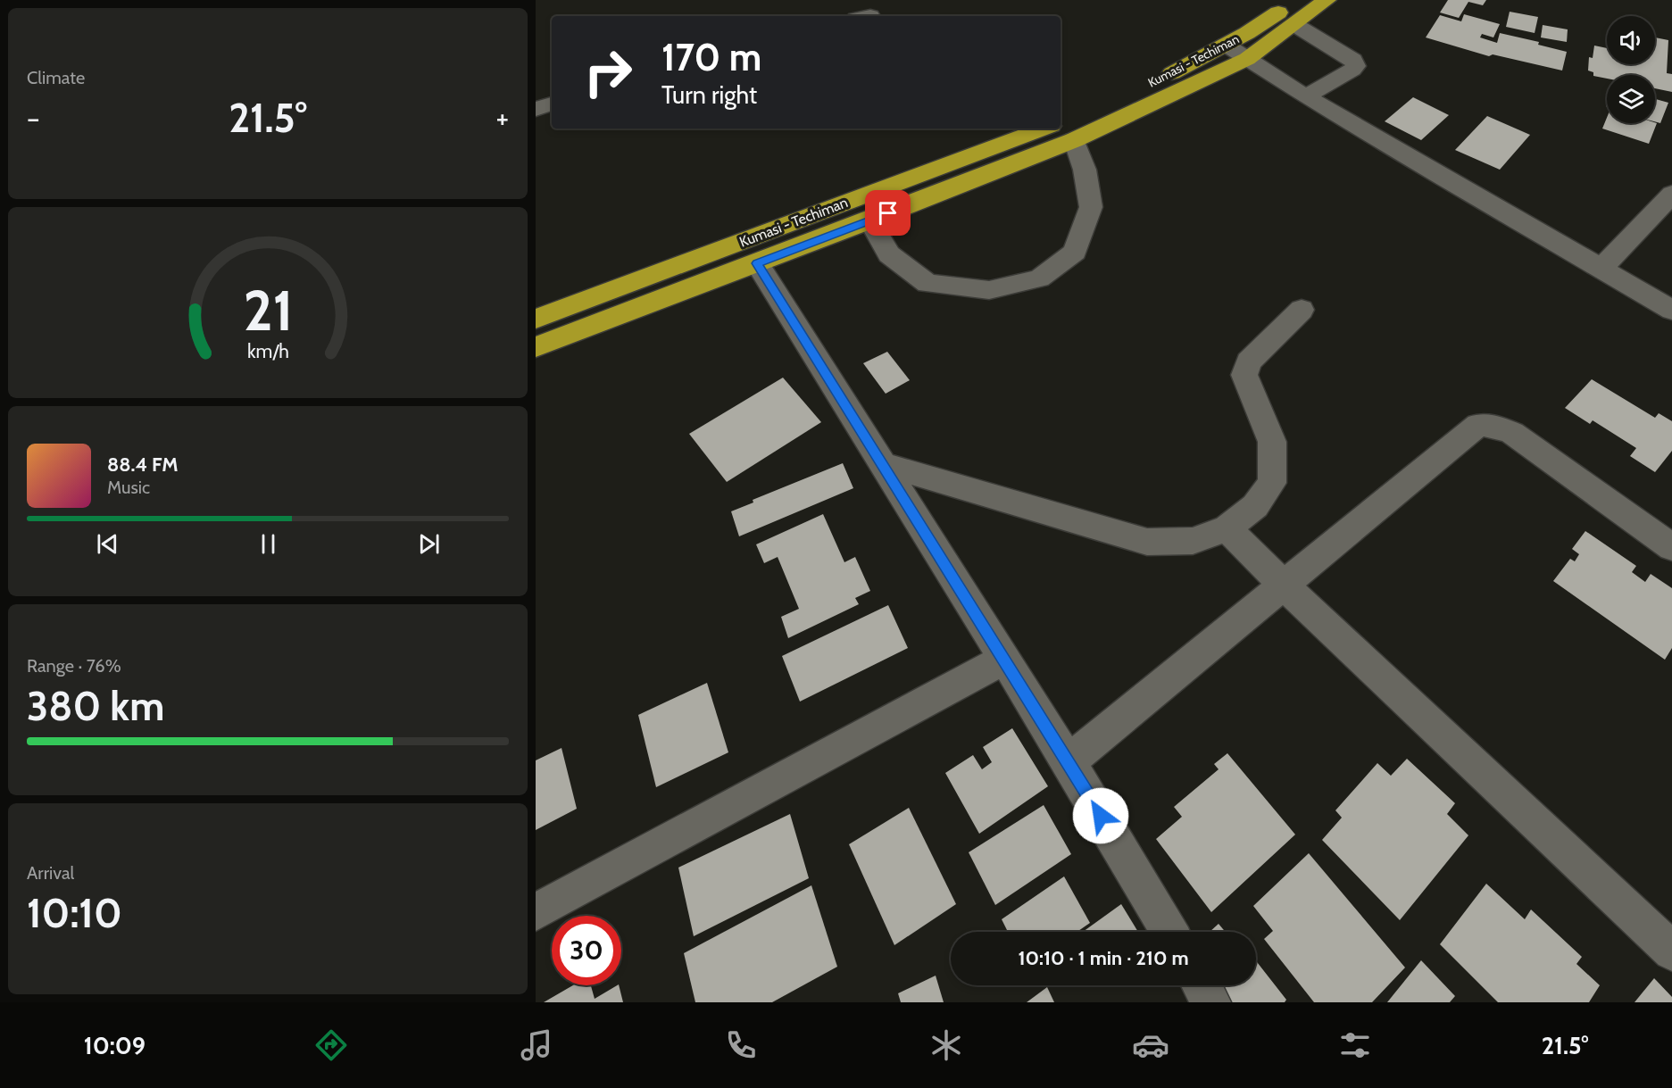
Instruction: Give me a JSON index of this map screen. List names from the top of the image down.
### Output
{
  "streets": {
    "highway": ["Kumasi - Techiman"]
  },
  "page": {
    "tile": [
      "Climate",
      ["Range · 76%", "380 km"],
      ["Arrival", "10:10"]
    ],
    "turn": ["170 m", "Turn right"],
    "heat": ["−", "21.5°", "+"],
    "song": ["88.4 FM", "Music"],
    "limit": "30",
    "trip": "10:10 · 1 min · 210 m",
    "tabs": ["10:09", "21.5°"],
    "gauge": ["21", "km/h"]
  }
}
